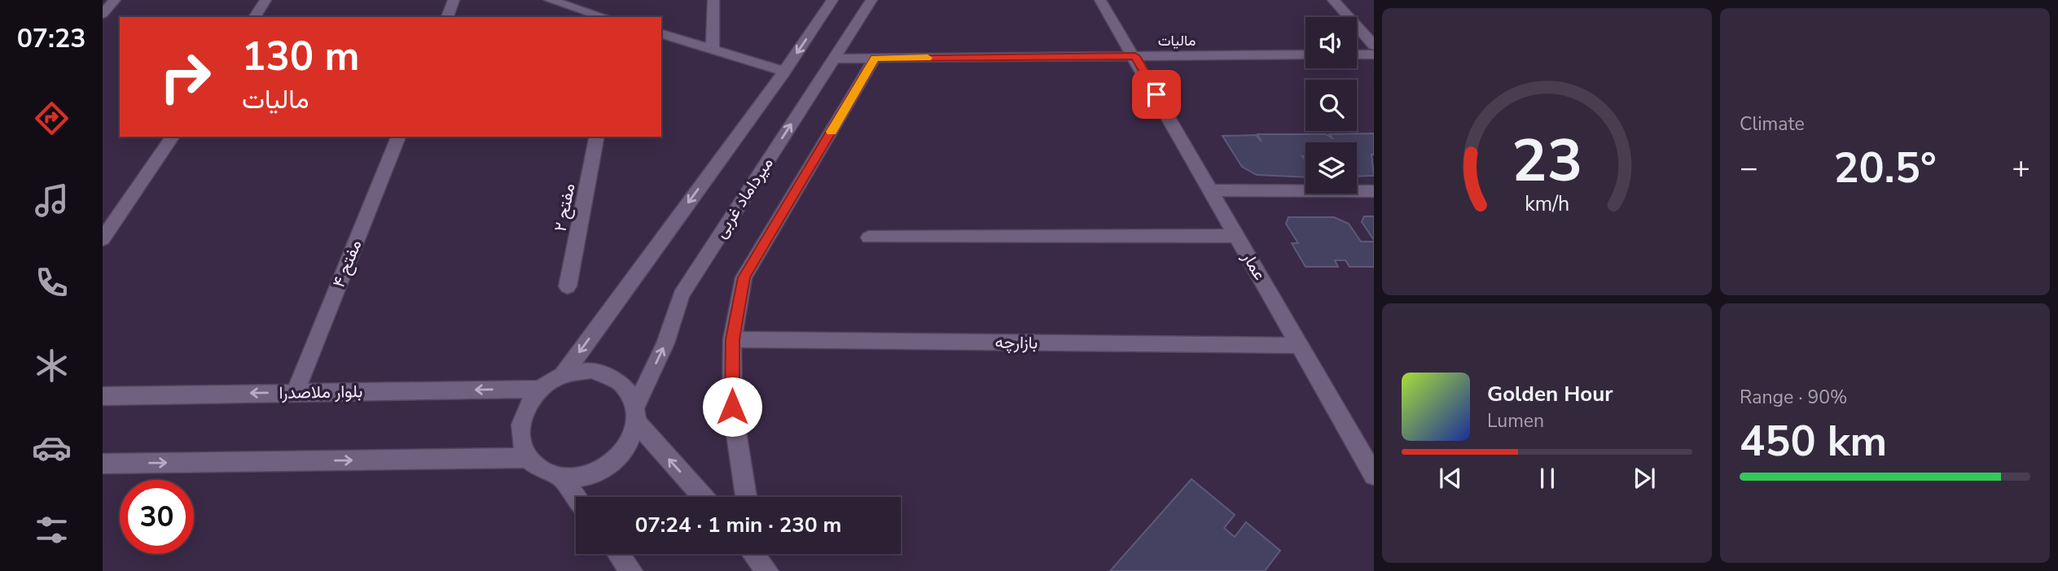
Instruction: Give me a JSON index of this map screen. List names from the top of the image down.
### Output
{
  "streets": {
    "street": [
      "مالیات",
      "میرداماد غربی",
      "مفتح ۲",
      "مفتح ۴",
      "عمار",
      "بازارچه",
      "بلوار ملاصدرا"
    ]
  },
  "crossings": [
    ["مالیات", "میرداماد غربی"],
    ["مالیات", "عمار"],
    ["میرداماد غربی", "بلوار ملاصدرا"],
    ["مفتح ۴", "بلوار ملاصدرا"],
    ["عمار", "بازارچه"]
  ],
  "page": {
    "tabs": "07:23",
    "tile": [
      "Climate",
      ["Range · 90%", "450 km"]
    ],
    "turn": ["130 m", "مالیات"],
    "heat": ["−", "20.5°", "+"],
    "song": ["Golden Hour", "Lumen"],
    "limit": "30",
    "trip": "07:24 · 1 min · 230 m",
    "gauge": ["23", "km/h"]
  }
}
